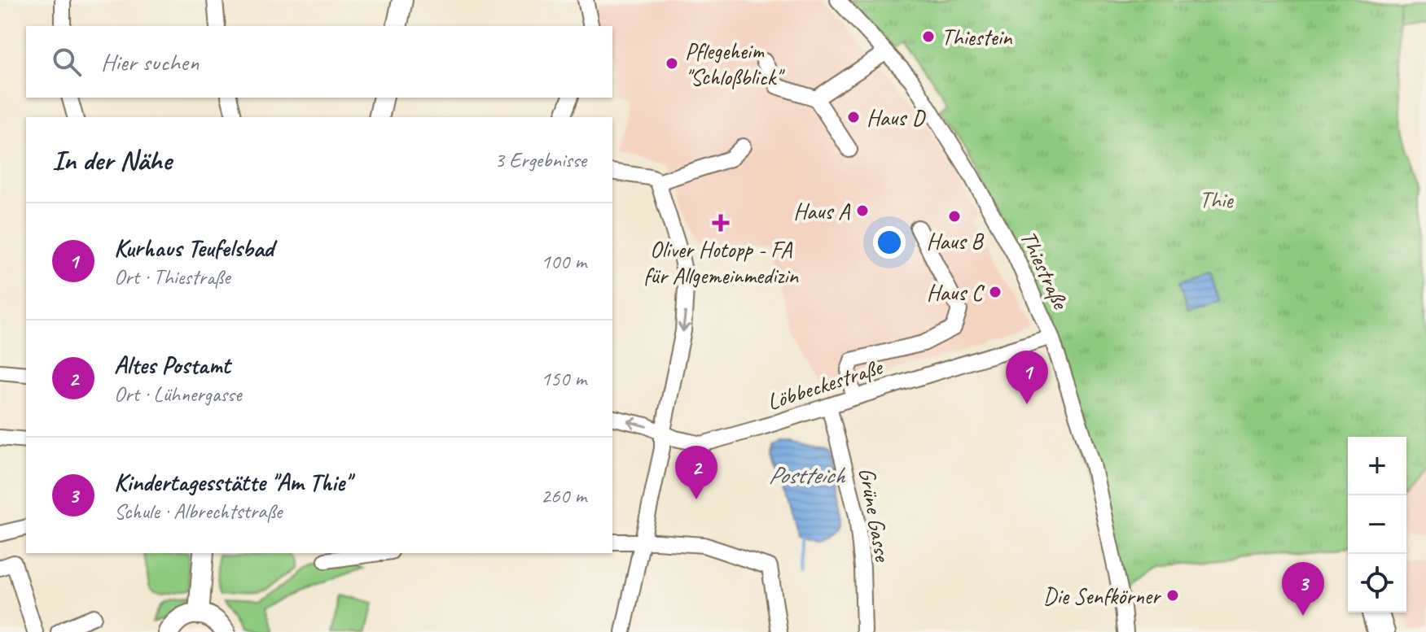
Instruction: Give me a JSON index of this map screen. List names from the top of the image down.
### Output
{
  "streets": {
    "street": ["Thiestraße", "Löbbeckestraße", "Grüne Gasse"]
  },
  "crossings": [
    ["Thiestraße", "Löbbeckestraße"],
    ["Löbbeckestraße", "Grüne Gasse"]
  ],
  "water": ["Postteich"],
  "parks": ["Thie"],
  "places": {
    "other": [
      "Thiestein",
      "Pflegeheim \"Schloßblick\"",
      "Haus D",
      "Haus A",
      "Haus B",
      "Haus C",
      "Die Senfkörner"
    ],
    "health": ["Oliver Hotopp - FA für Allgemeinmedizin"]
  },
  "page": {
    "search": "Hier suchen",
    "heading": ["In der Nähe", "3 Ergebnisse"],
    "list": [
      {
        "mark": "1",
        "name": "Kurhaus Teufelsbad",
        "note": "Ort · Thiestraße",
        "value": "100 m"
      },
      {
        "mark": "2",
        "name": "Altes Postamt",
        "note": "Ort · Lühnergasse",
        "value": "150 m"
      },
      {
        "mark": "3",
        "name": "Kindertagesstätte \"Am Thie\"",
        "note": "Schule · Albrechtstraße",
        "value": "260 m"
      }
    ],
    "pins": ["1", "2", "3"],
    "map_buttons": ["+", "−"]
  }
}
